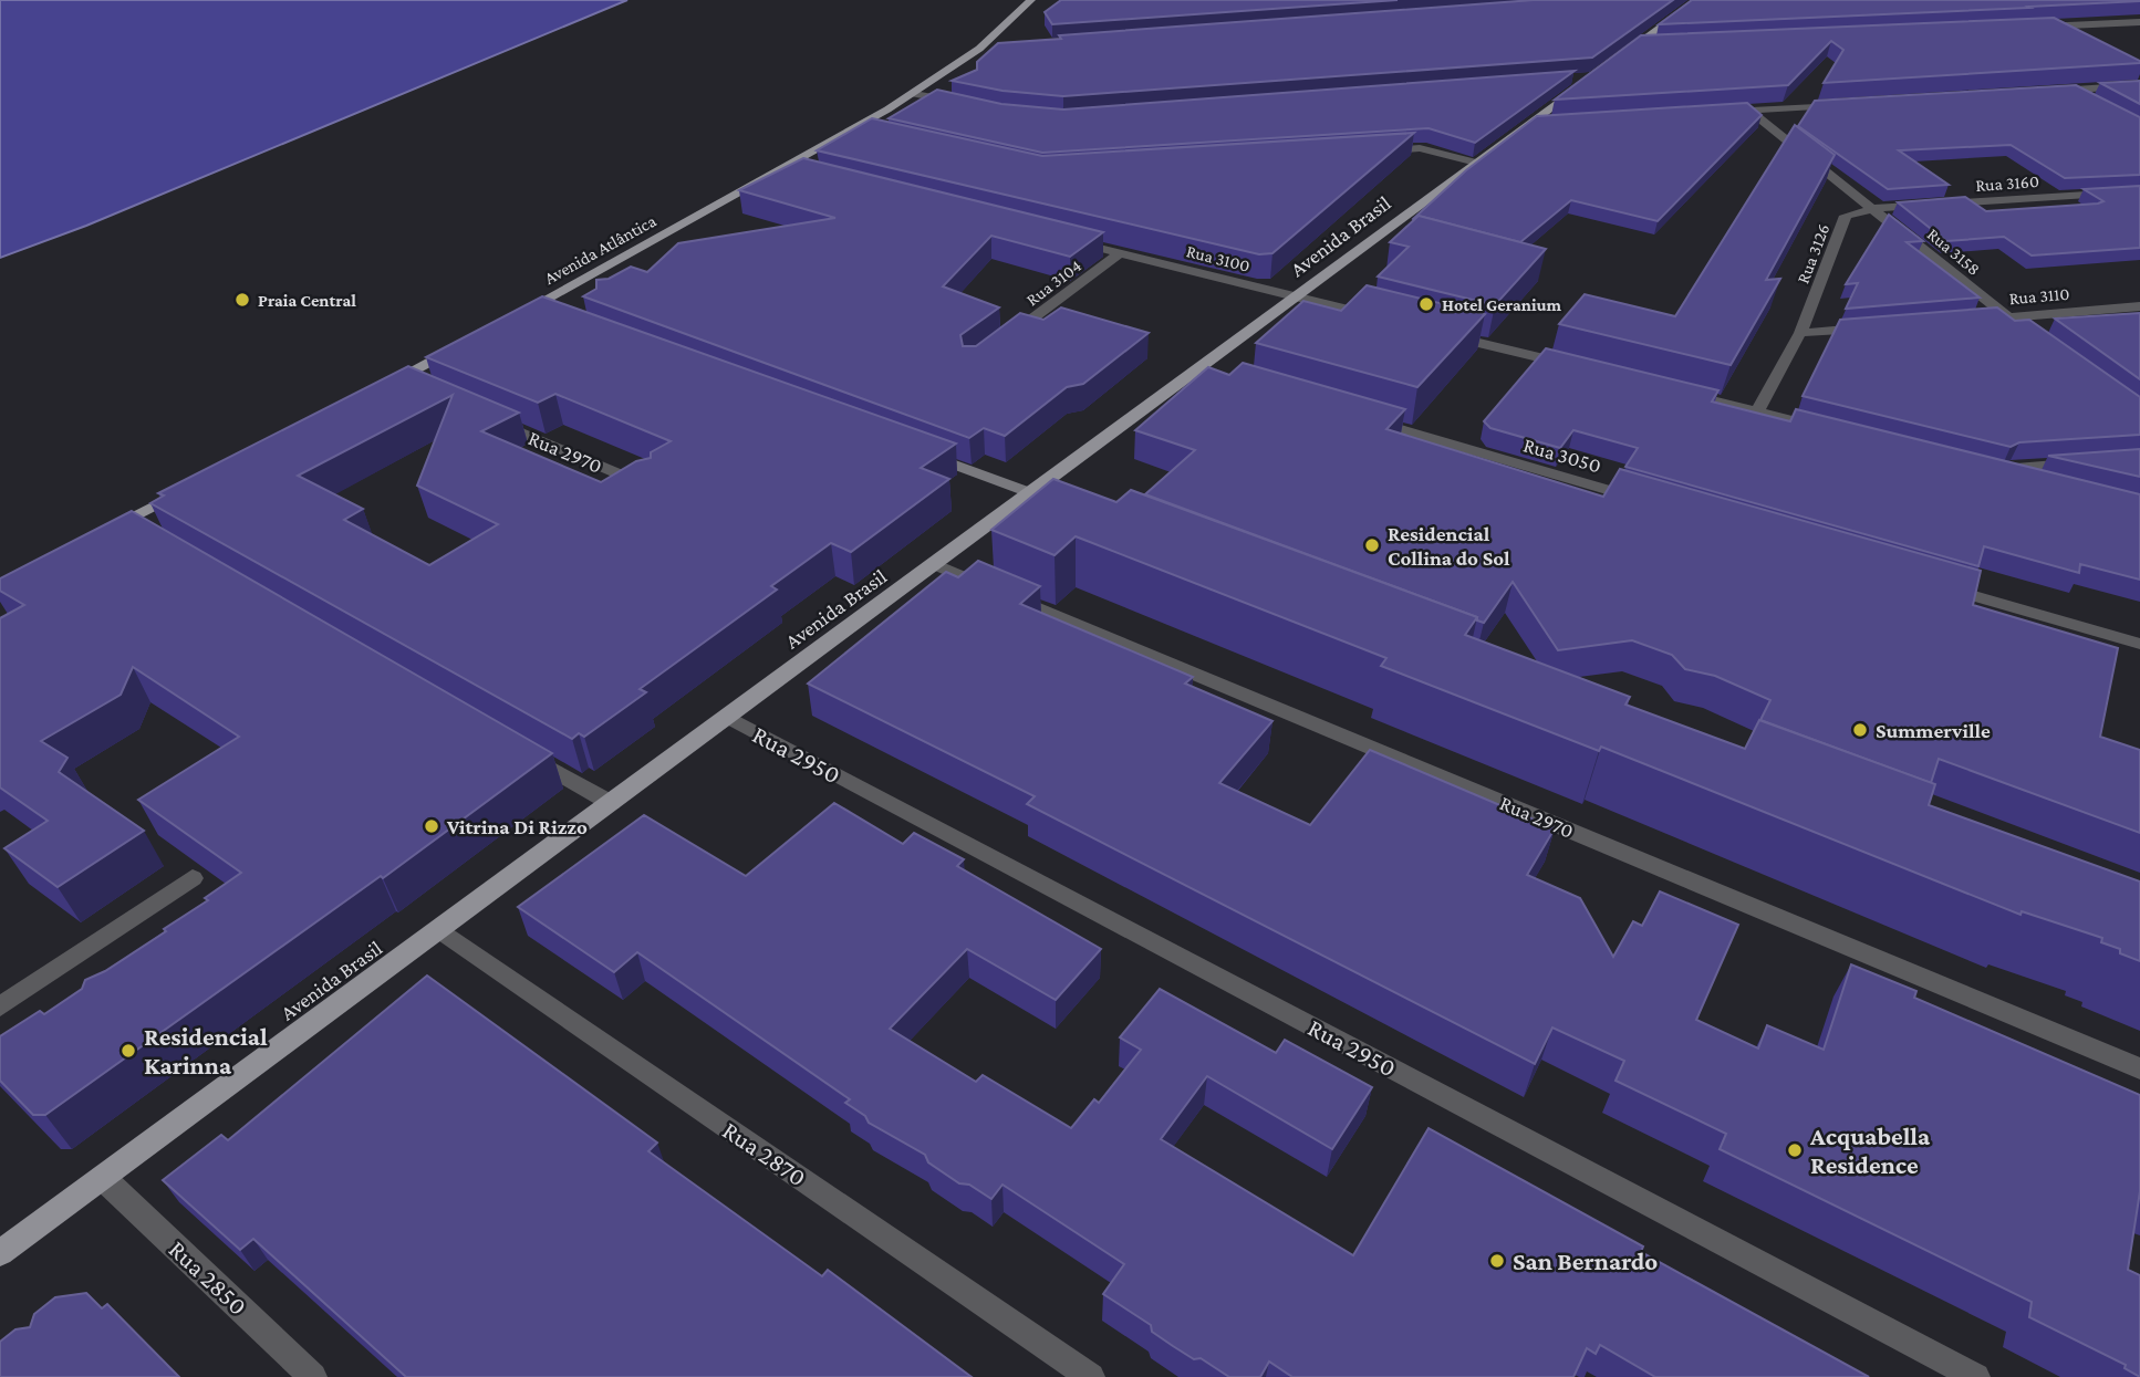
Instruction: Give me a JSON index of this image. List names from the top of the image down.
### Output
{
  "streets": {
    "main road": ["Avenida Brasil", "Avenida Atlântica"],
    "street": [
      "Rua 3160",
      "Rua 3158",
      "Rua 3126",
      "Rua 3100",
      "Rua 3104",
      "Rua 3110",
      "Rua 2970",
      "Rua 3050",
      "Rua 2950",
      "Rua 2870",
      "Rua 2850"
    ]
  },
  "crossings": [
    ["Rua 3160", "Rua 3158"],
    ["Rua 3160", "Rua 3126"],
    ["Avenida Brasil", "Rua 3100"],
    ["Avenida Brasil", "Rua 2970"],
    ["Avenida Brasil", "Rua 2950"],
    ["Avenida Brasil", "Rua 2870"],
    ["Avenida Brasil", "Rua 2850"],
    ["Rua 3158", "Rua 3126"],
    ["Rua 3158", "Rua 3110"],
    ["Rua 3100", "Rua 3104"]
  ],
  "places": [
    "Praia Central",
    "Hotel Geranium",
    "Residencial Collina do Sol",
    "Summerville",
    "Vitrina Di Rizzo",
    "Residencial Karinna",
    "Acquabella Residence",
    "San Bernardo"
  ]
}
